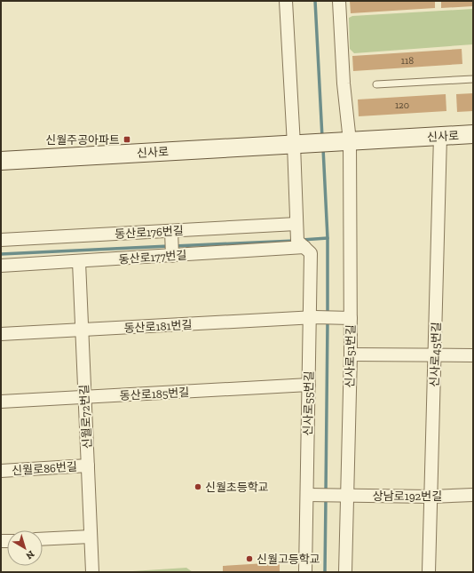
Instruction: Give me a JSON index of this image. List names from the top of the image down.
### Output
{
  "streets": {
    "main road": ["신사로"],
    "street": [
      "동산로176번길",
      "동산로177번길",
      "동산로181번길",
      "신사로45번길",
      "신사로51번길",
      "동산로185번길",
      "신사로55번길",
      "신월로72번길",
      "신월로86번길",
      "상남로192번길"
    ]
  },
  "crossings": [
    ["신사로", "신사로45번길"],
    ["신사로", "신사로51번길"],
    ["동산로176번길", "신사로55번길"],
    ["동산로177번길", "신사로55번길"],
    ["동산로177번길", "신월로72번길"],
    ["동산로181번길", "신사로51번길"],
    ["동산로181번길", "신사로55번길"],
    ["동산로181번길", "신월로72번길"],
    ["신사로45번길", "상남로192번길"],
    ["신사로51번길", "상남로192번길"],
    ["동산로185번길", "신사로55번길"],
    ["동산로185번길", "신월로72번길"],
    ["신사로55번길", "상남로192번길"],
    ["신월로72번길", "신월로86번길"]
  ],
  "places": {
    "transit": ["신월주공아파트"],
    "other": ["신월초등학교", "신월고등학교"]
  },
  "house_numbers": ["118", "120"],
  "north": "bottom right"
}
